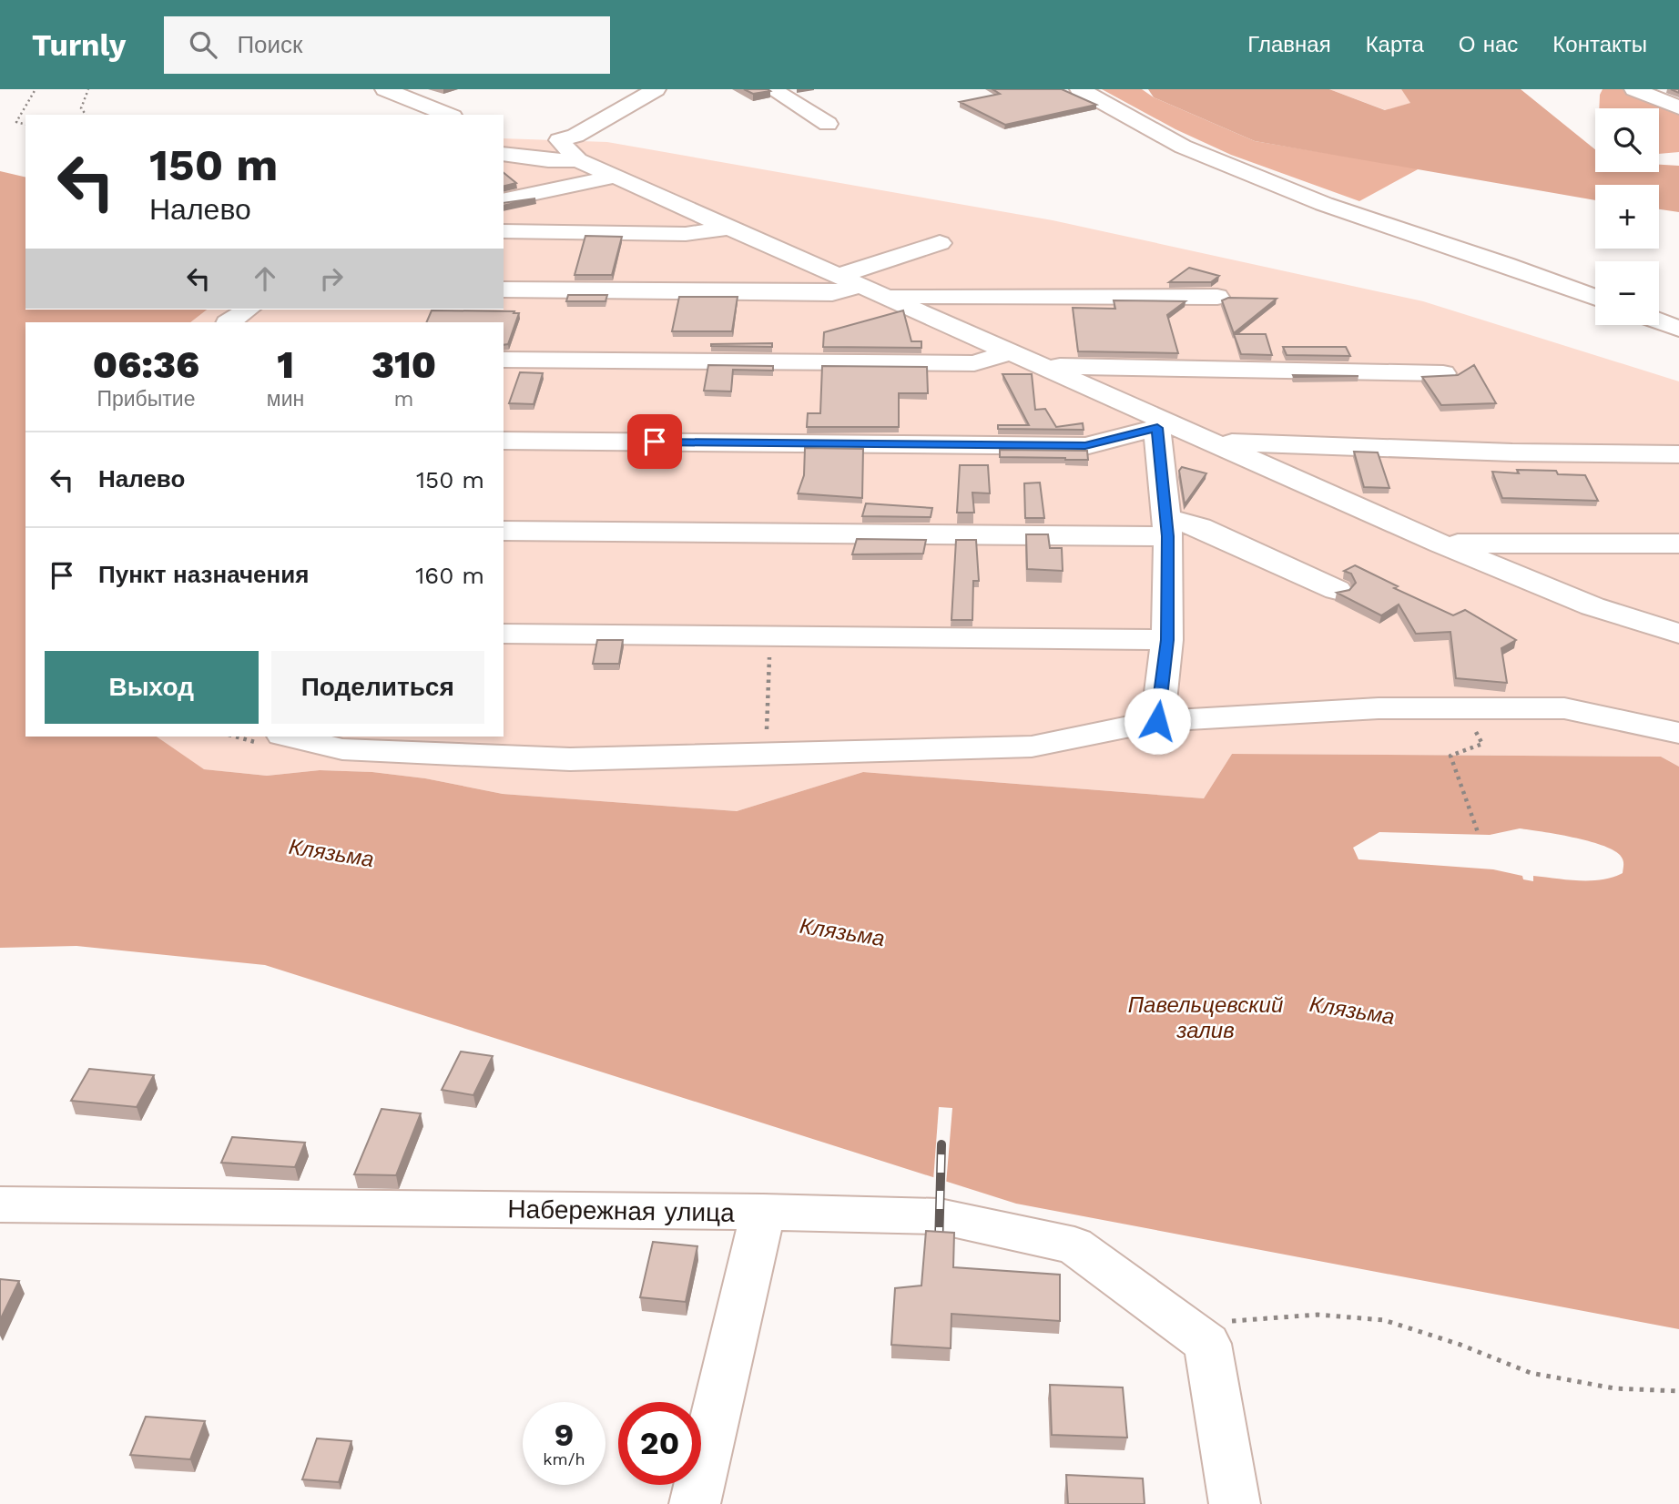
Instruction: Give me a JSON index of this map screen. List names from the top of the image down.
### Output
{
  "streets": {
    "street": ["Набережная улица"]
  },
  "water": ["Клязьма", "Павельцевский залив"],
  "page": {
    "header": "Turnly",
    "search": "Поиск",
    "nav": [
      "Главная",
      "Карта",
      "О нас",
      "Контакты"
    ],
    "map_buttons": ["+", "−"],
    "turn": ["150 m", "Налево"],
    "eta": [
      "06:36",
      "Прибытие",
      "1",
      "мин",
      "310",
      "m"
    ],
    "list": [
      {
        "name": "Налево",
        "value": "150 m"
      },
      {
        "name": "Пункт назначения",
        "value": "160 m"
      }
    ],
    "buttons": ["Выход", "Поделиться"],
    "speed": "9 km/h",
    "limit": "20"
  }
}
